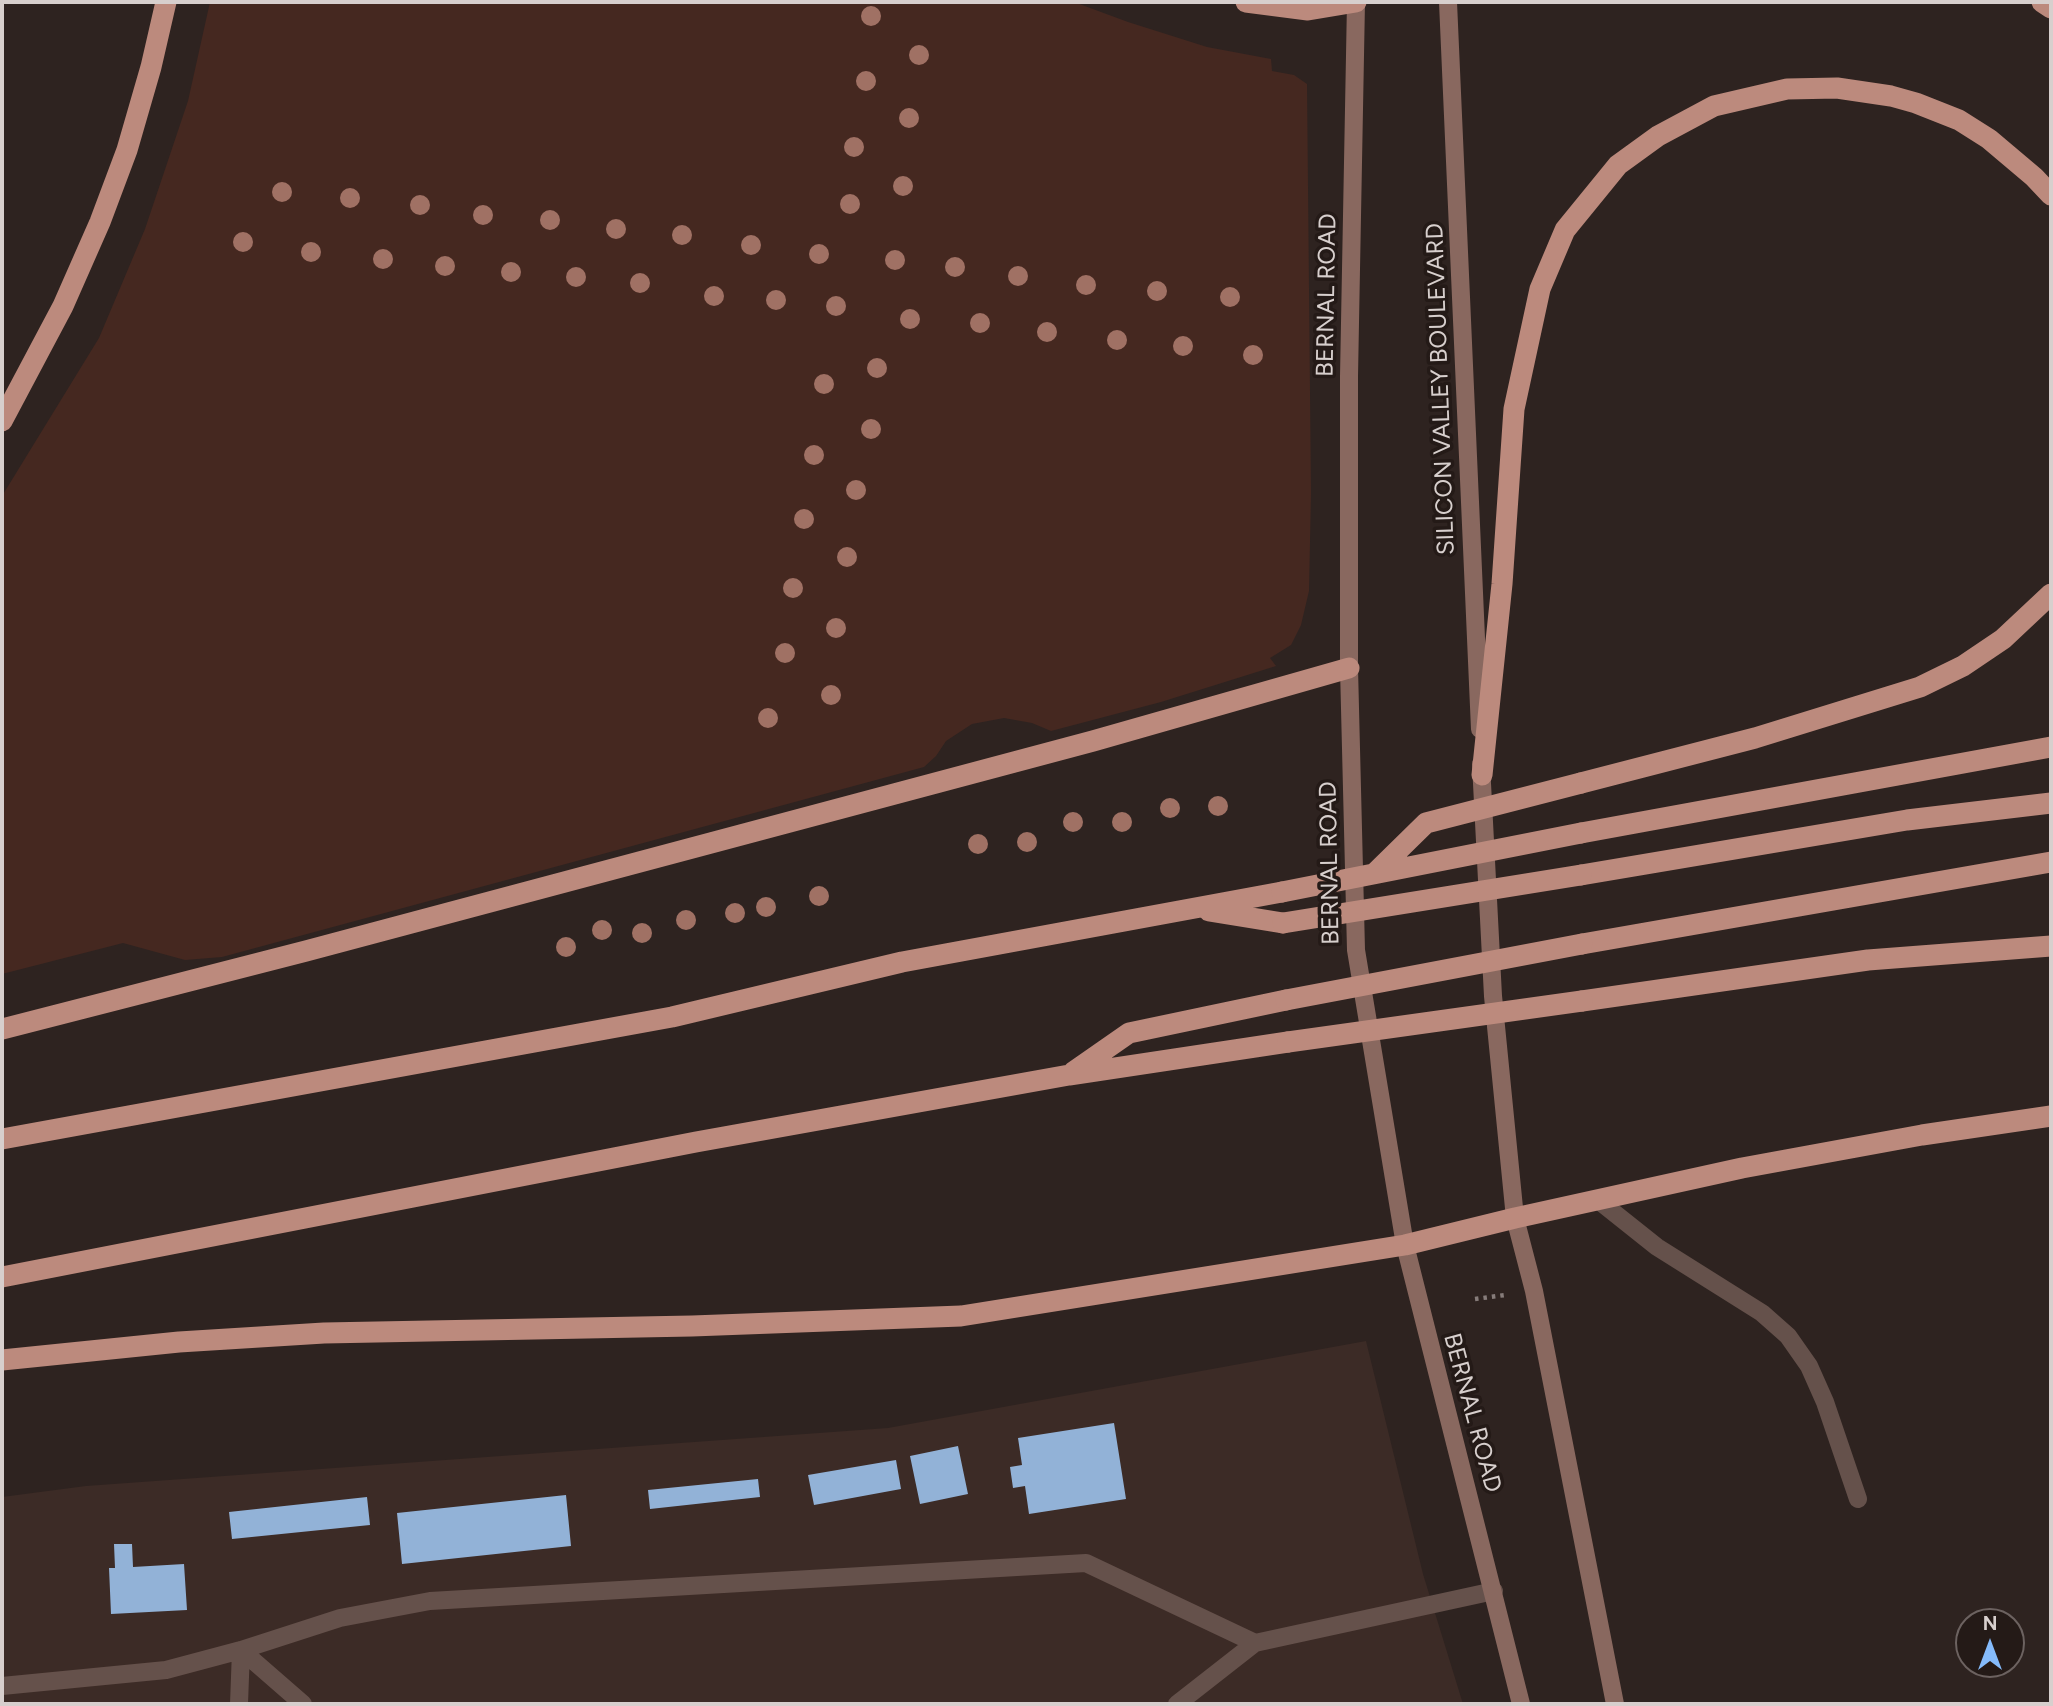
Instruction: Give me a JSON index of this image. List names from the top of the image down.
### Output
{
  "streets": {
    "main road": ["BERNAL ROAD", "SILICON VALLEY BOULEVARD"]
  },
  "north": "top"
}
